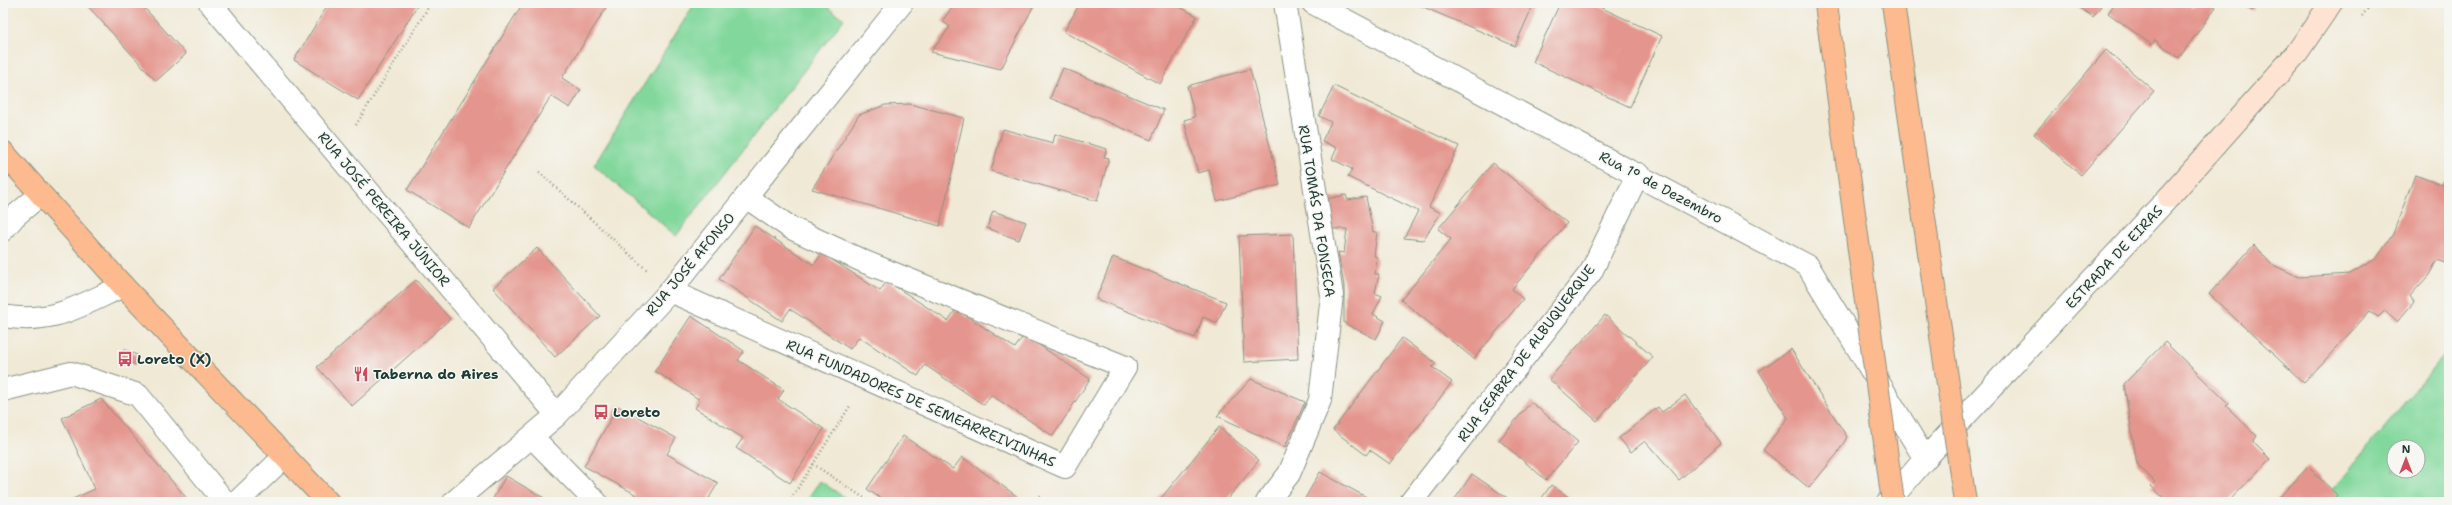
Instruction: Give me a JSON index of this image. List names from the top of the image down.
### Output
{
  "streets": {
    "street": [
      "Rua 1º de Dezembro",
      "RUA JOSÉ PEREIRA JÚNIOR",
      "RUA TOMÁS DA FONSECA",
      "ESTRADA DE EIRAS",
      "RUA JOSÉ AFONSO",
      "RUA SEABRA DE ALBUQUERQUE",
      "RUA FUNDADORES DE SEMEARREIVINHAS"
    ]
  },
  "crossings": [
    ["Rua 1º de Dezembro", "ESTRADA DE EIRAS"],
    ["Rua 1º de Dezembro", "RUA SEABRA DE ALBUQUERQUE"],
    ["RUA JOSÉ PEREIRA JÚNIOR", "RUA JOSÉ AFONSO"],
    ["RUA JOSÉ AFONSO", "RUA FUNDADORES DE SEMEARREIVINHAS"]
  ],
  "places": {
    "bus stop": ["Loreto (X)", "Loreto"],
    "restaurant": ["Taberna do Aires"]
  },
  "north": "top"
}
